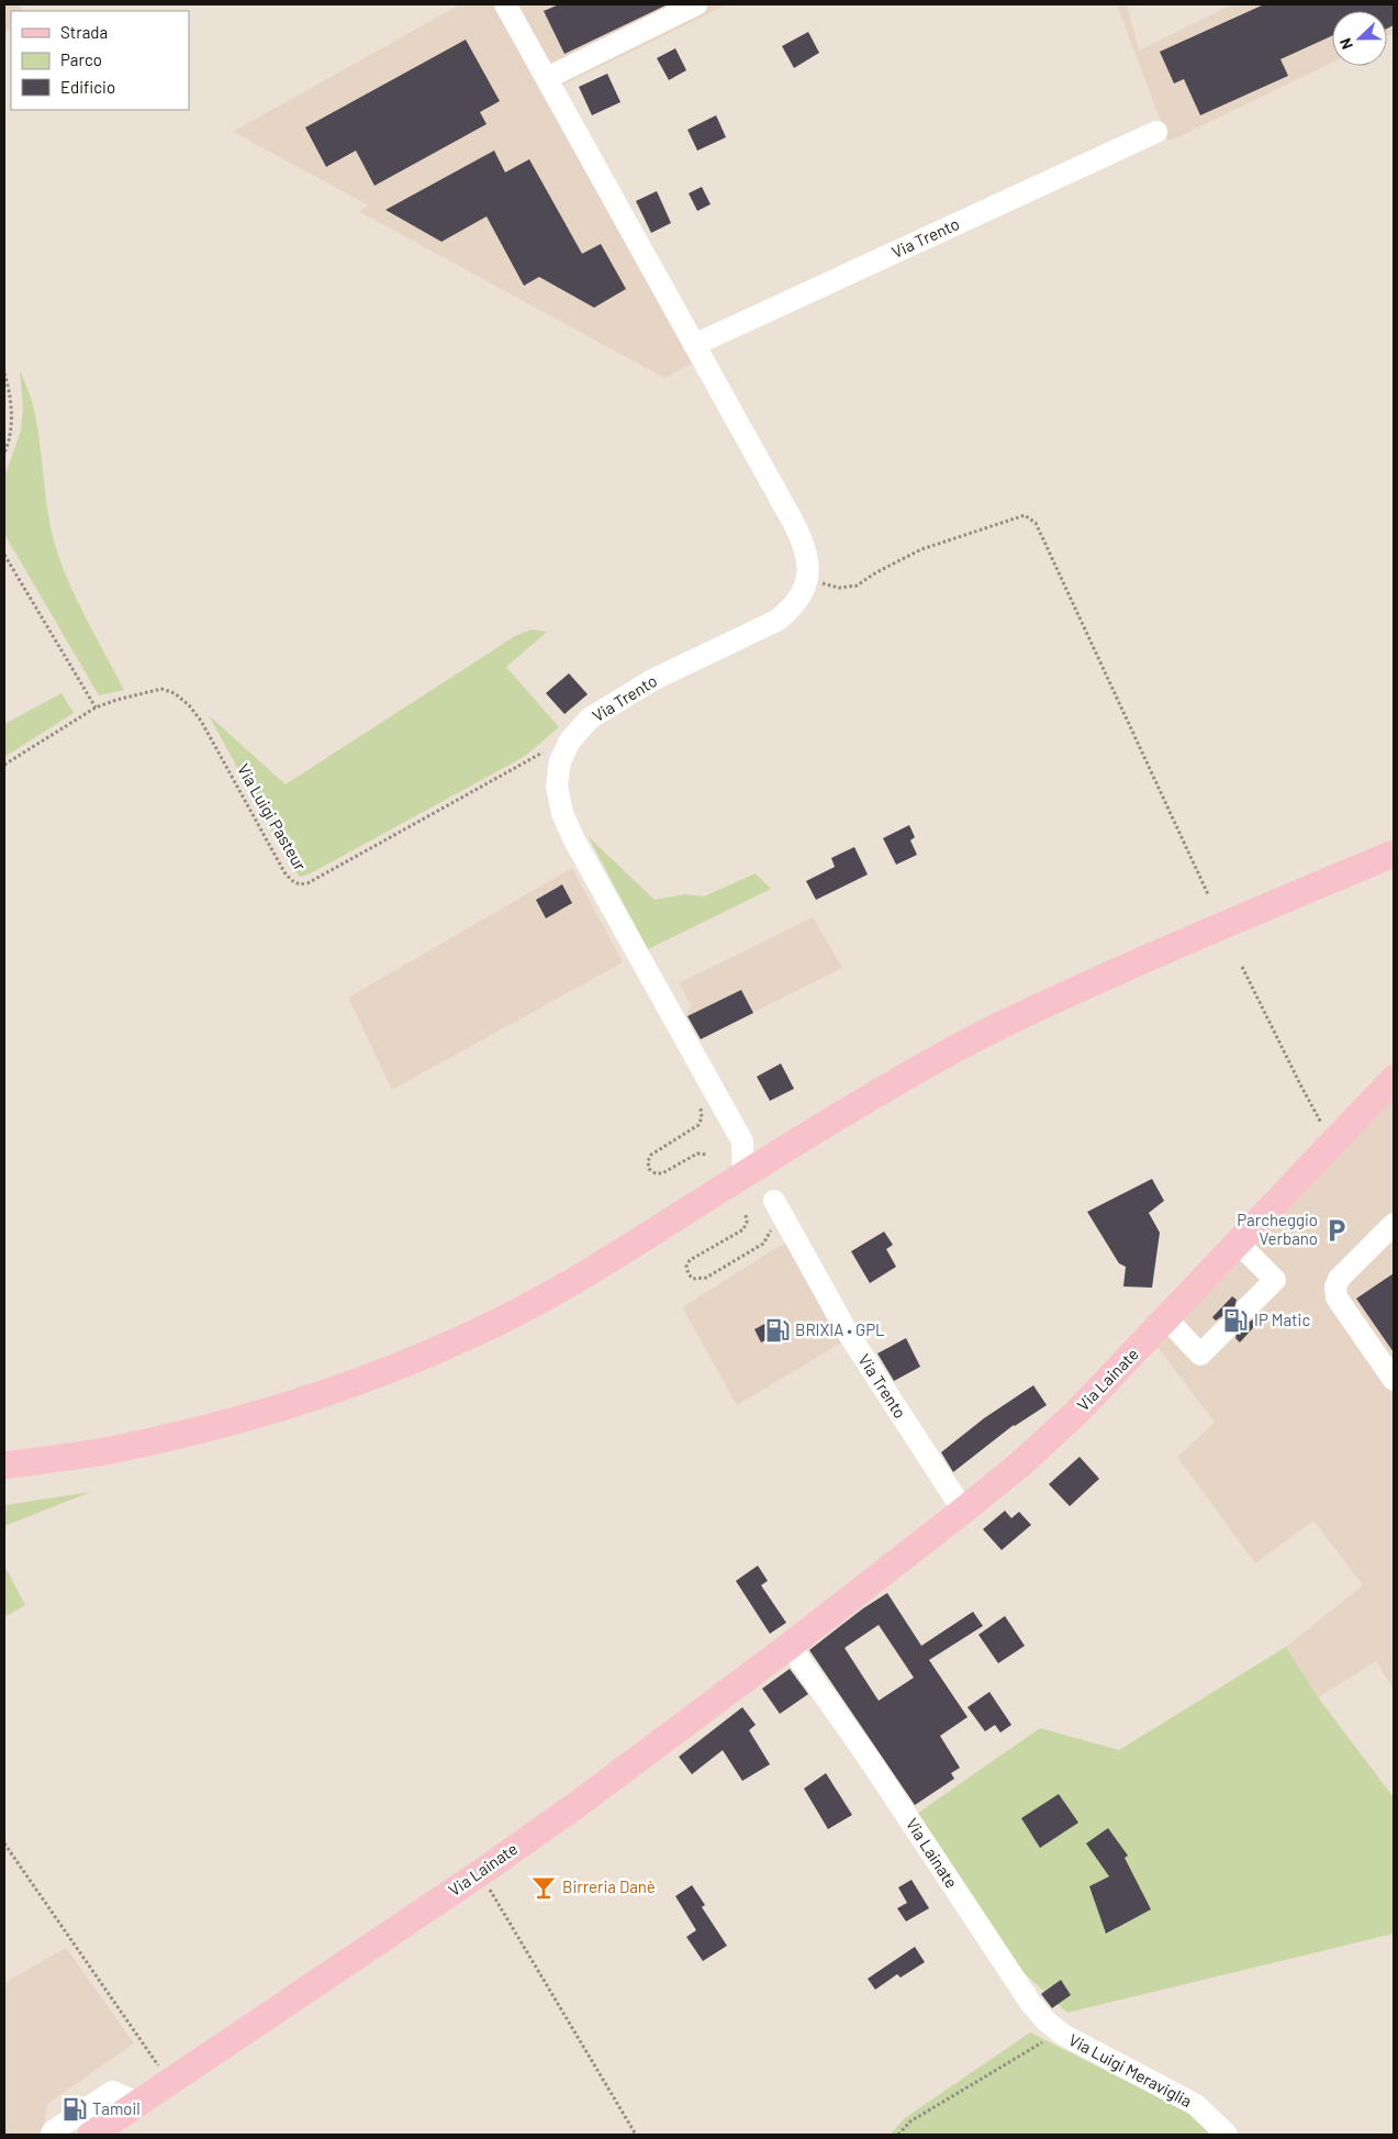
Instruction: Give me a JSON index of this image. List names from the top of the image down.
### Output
{
  "streets": {
    "main road": ["Via Lainate"],
    "street": ["Via Trento", "Via Luigi Meraviglia"],
    "path": ["Via Luigi Pasteur"]
  },
  "crossings": [
    ["Via Trento", "Via Luigi Pasteur"],
    ["Via Trento", "Via Lainate"],
    ["Via Lainate", "Via Luigi Meraviglia"]
  ],
  "places": {
    "parking": ["Parcheggio Verbano"],
    "fuel station": ["IP Matic", "BRIXIA • GPL", "Tamoil"],
    "bar": ["Birreria Danè"]
  },
  "legend": ["Strada", "Parco", "Edificio"],
  "north": "left"
}
